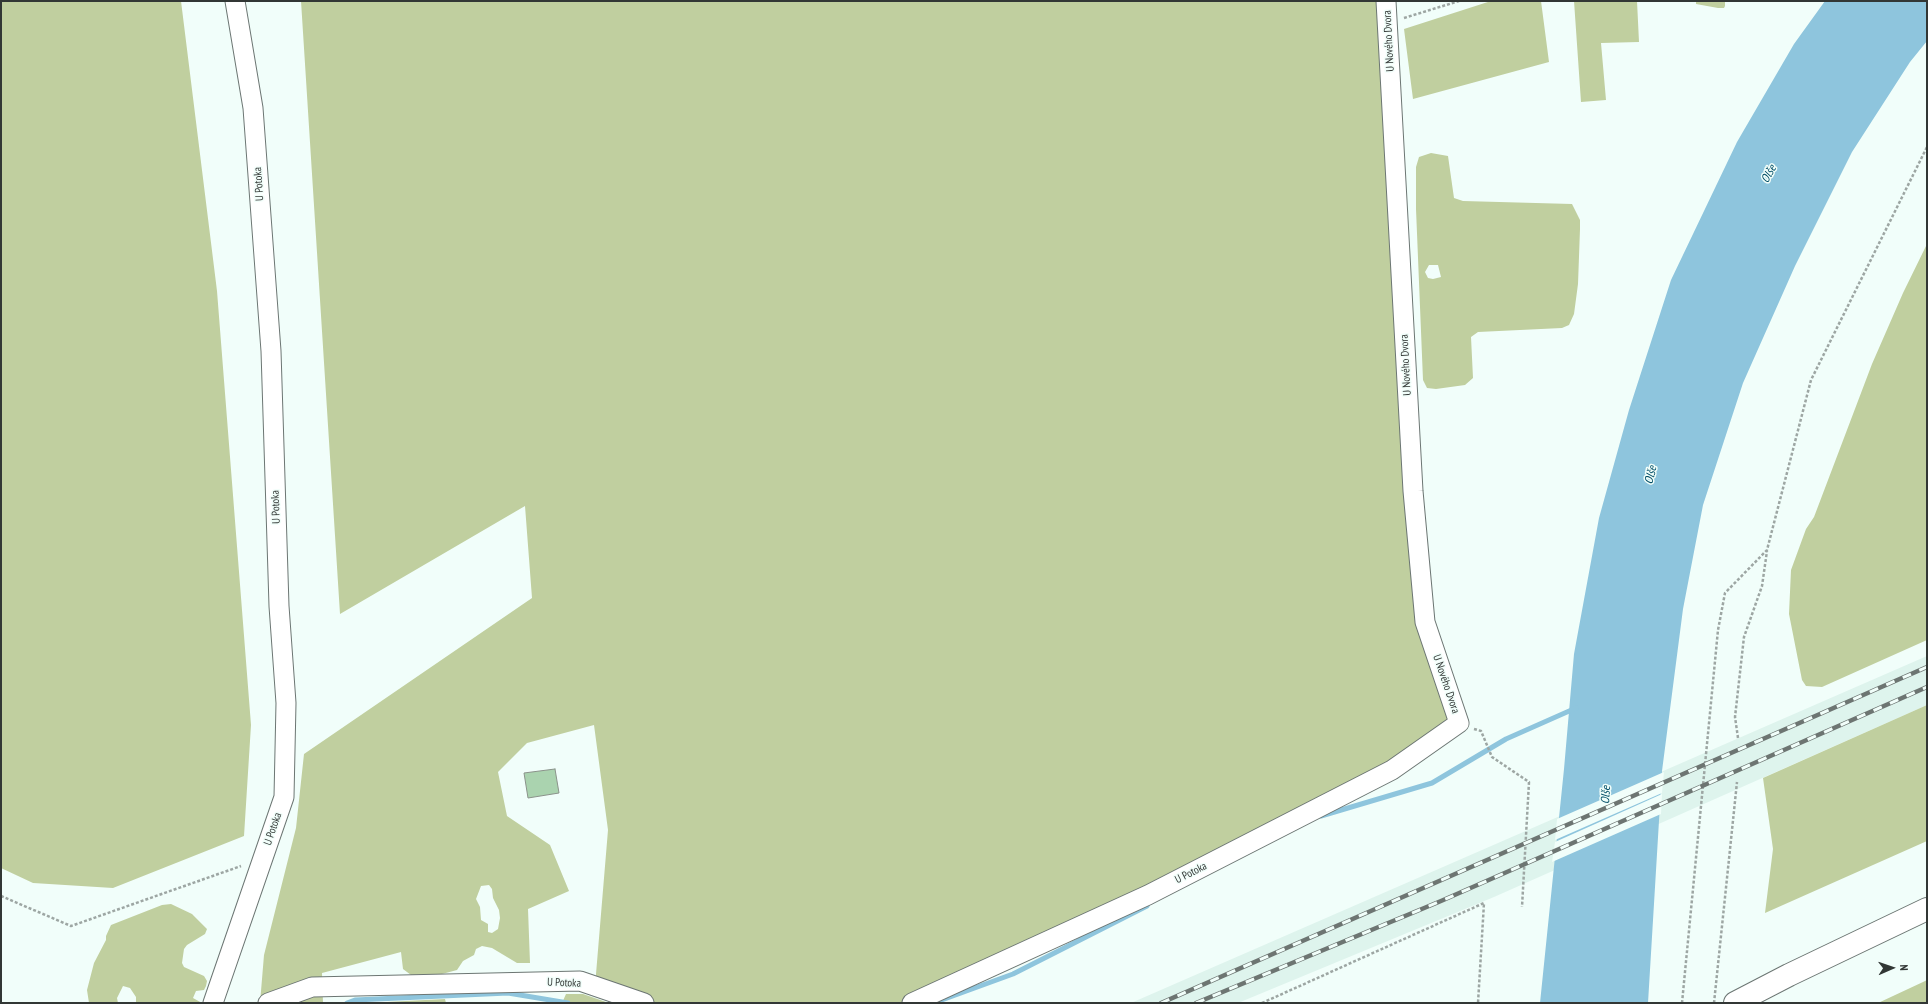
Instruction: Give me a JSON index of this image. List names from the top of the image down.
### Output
{
  "streets": {
    "street": ["U Nového Dvora", "U Potoka"]
  },
  "crossings": [
    ["U Nového Dvora", "U Potoka"]
  ],
  "water": ["Olše"],
  "north": "right"
}
